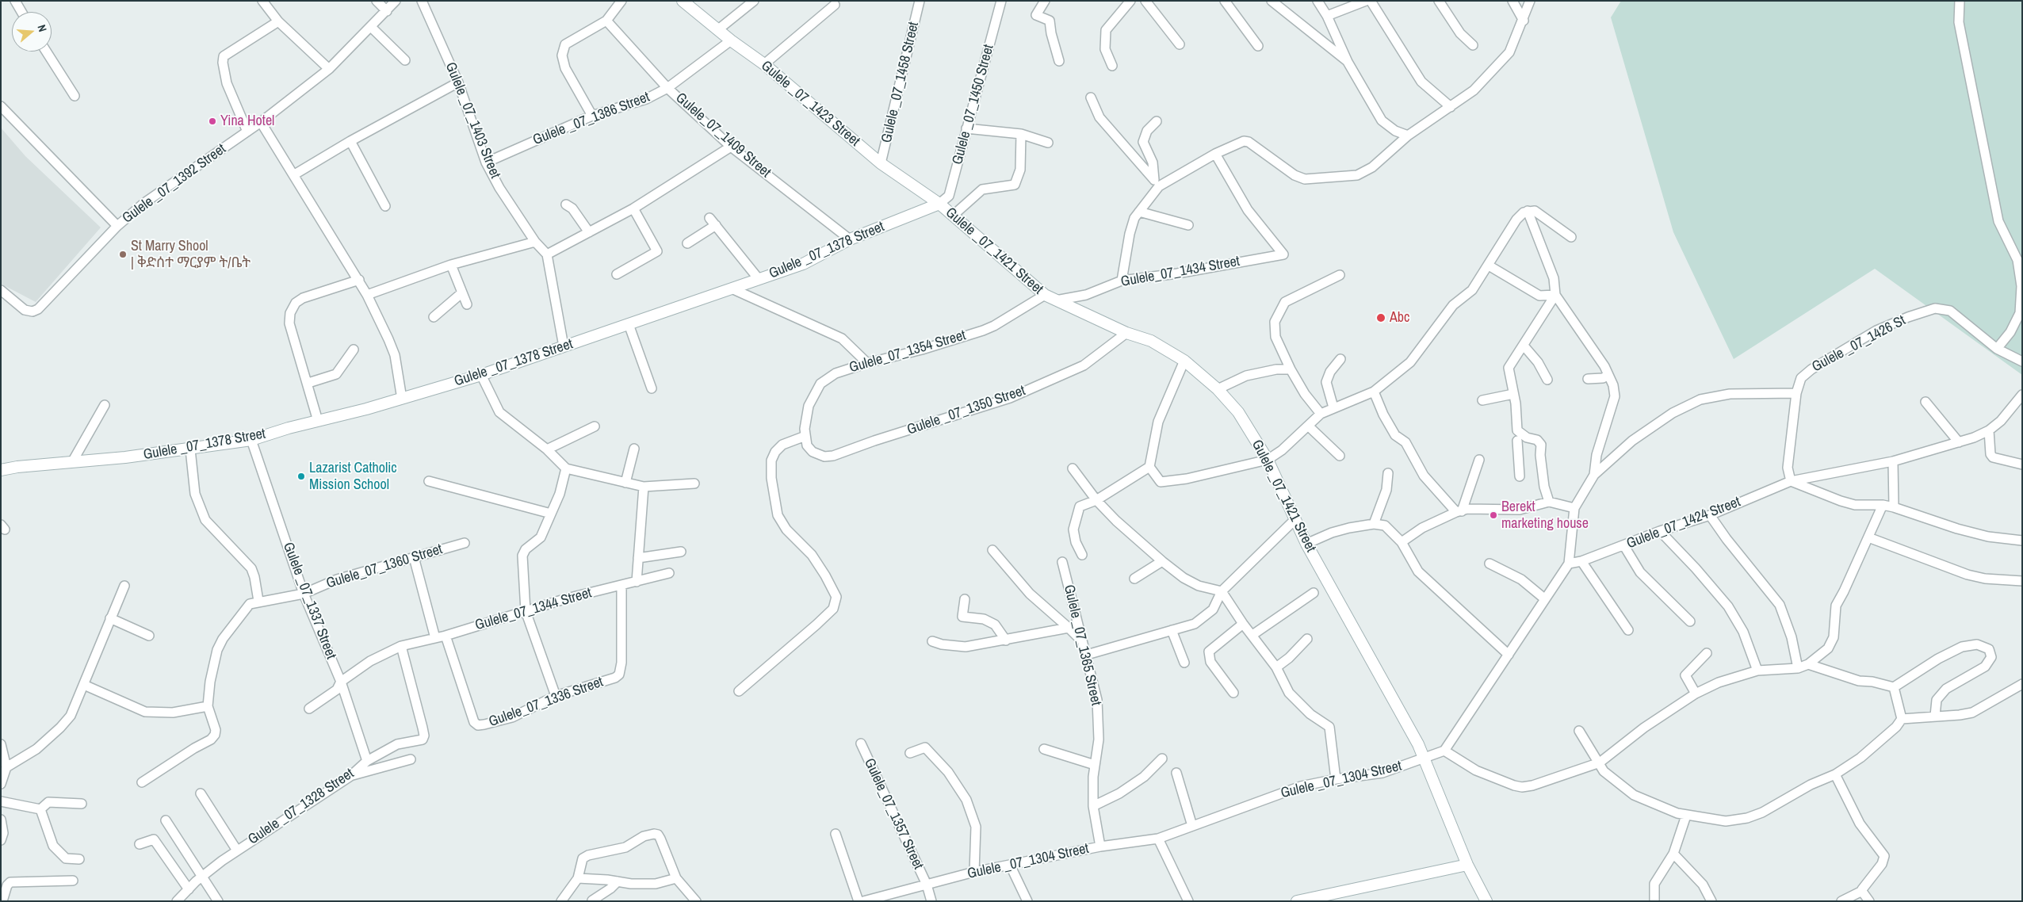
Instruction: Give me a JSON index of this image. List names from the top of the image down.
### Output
{
  "streets": {
    "main road": ["Gulele _07_1423 Street", "Gulele _07_1378 Street", "Gulele _07_1421 Street"],
    "street": [
      "Gulele _07_1458 Street",
      "Gulele _07_1450 Street",
      "Gulele _07_1386 Street",
      "Gulele _07_1403 Street",
      "Gulele_07_1409 Street",
      "Gulele _07_1392 Street",
      "Gulele_07_1434 Street",
      "Gulele _07_1426 St",
      "Gulele_07_1354 Street",
      "Gulele _07_1350 Street",
      "Gulele_07_1424 Street",
      "Gulele_07_1360 Street",
      "Gulele _07_1337 Street",
      "Gulele_07_1344 Street",
      "Gulele _07_1365 Street",
      "Gulele_07_1336 Street",
      "Gulele _07_1304 Street",
      "Gulele _07_1328 Street",
      "Gulele_07_1357 Street"
    ]
  },
  "crossings": [
    ["Gulele _07_1458 Street", "Gulele _07_1423 Street"],
    ["Gulele _07_1423 Street", "Gulele _07_1450 Street"],
    ["Gulele _07_1423 Street", "Gulele _07_1386 Street"],
    ["Gulele _07_1423 Street", "Gulele _07_1378 Street"],
    ["Gulele _07_1423 Street", "Gulele _07_1421 Street"],
    ["Gulele _07_1450 Street", "Gulele _07_1378 Street"],
    ["Gulele _07_1450 Street", "Gulele _07_1421 Street"],
    ["Gulele _07_1386 Street", "Gulele _07_1403 Street"],
    ["Gulele _07_1386 Street", "Gulele_07_1409 Street"],
    ["Gulele_07_1409 Street", "Gulele _07_1378 Street"],
    ["Gulele _07_1378 Street", "Gulele _07_1421 Street"],
    ["Gulele _07_1378 Street", "Gulele _07_1337 Street"],
    ["Gulele _07_1421 Street", "Gulele_07_1434 Street"],
    ["Gulele _07_1421 Street", "Gulele_07_1354 Street"],
    ["Gulele _07_1421 Street", "Gulele _07_1350 Street"],
    ["Gulele _07_1421 Street", "Gulele _07_1304 Street"],
    ["Gulele _07_1426 St", "Gulele_07_1424 Street"],
    ["Gulele_07_1354 Street", "Gulele _07_1350 Street"],
    ["Gulele_07_1360 Street", "Gulele _07_1337 Street"],
    ["Gulele _07_1337 Street", "Gulele _07_1328 Street"],
    ["Gulele_07_1344 Street", "Gulele_07_1336 Street"],
    ["Gulele _07_1365 Street", "Gulele _07_1304 Street"],
    ["Gulele _07_1304 Street", "Gulele_07_1357 Street"]
  ],
  "places": [
    "Yina Hotel",
    "St Marry Shool | ቅድሰተ ማርያም ት/ቤት",
    "Abc",
    "Lazarist Catholic Mission School",
    "Berekt marketing house"
  ],
  "north": "right"
}
